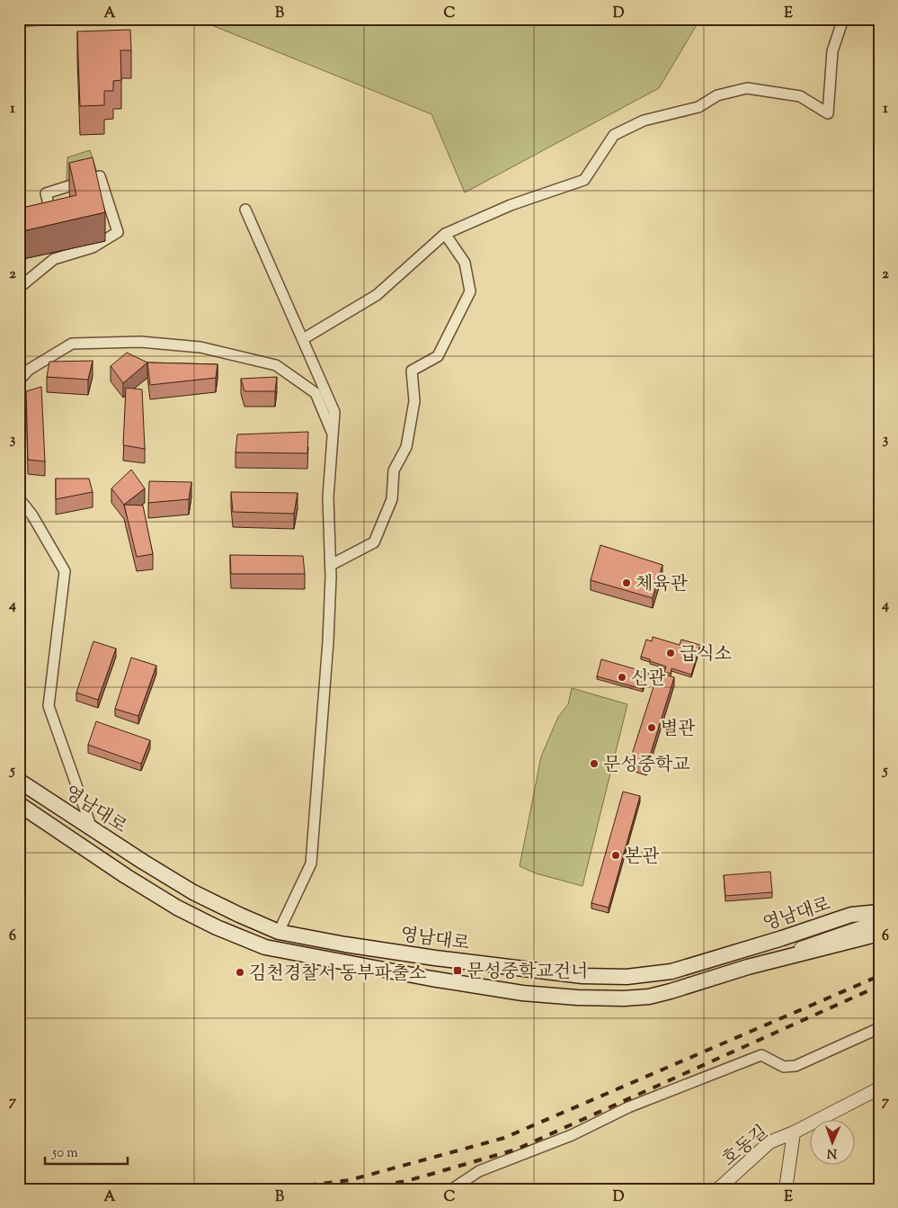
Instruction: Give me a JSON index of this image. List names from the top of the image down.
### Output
{
  "streets": {
    "main road": ["영남대로"],
    "street": ["호동길"]
  },
  "places": {
    "other": [
      "체육관",
      "급식소",
      "신관",
      "별관",
      "문성중학교",
      "본관",
      "김천경찰서 동부파출소"
    ],
    "transit": ["문성중학교건너"]
  },
  "scale_bar": "50 m",
  "north": "bottom",
  "grid": {
    "columns": [
      "A",
      "B",
      "C",
      "D",
      "E"
    ],
    "rows": [
      "1",
      "2",
      "3",
      "4",
      "5",
      "6",
      "7"
    ]
  }
}
